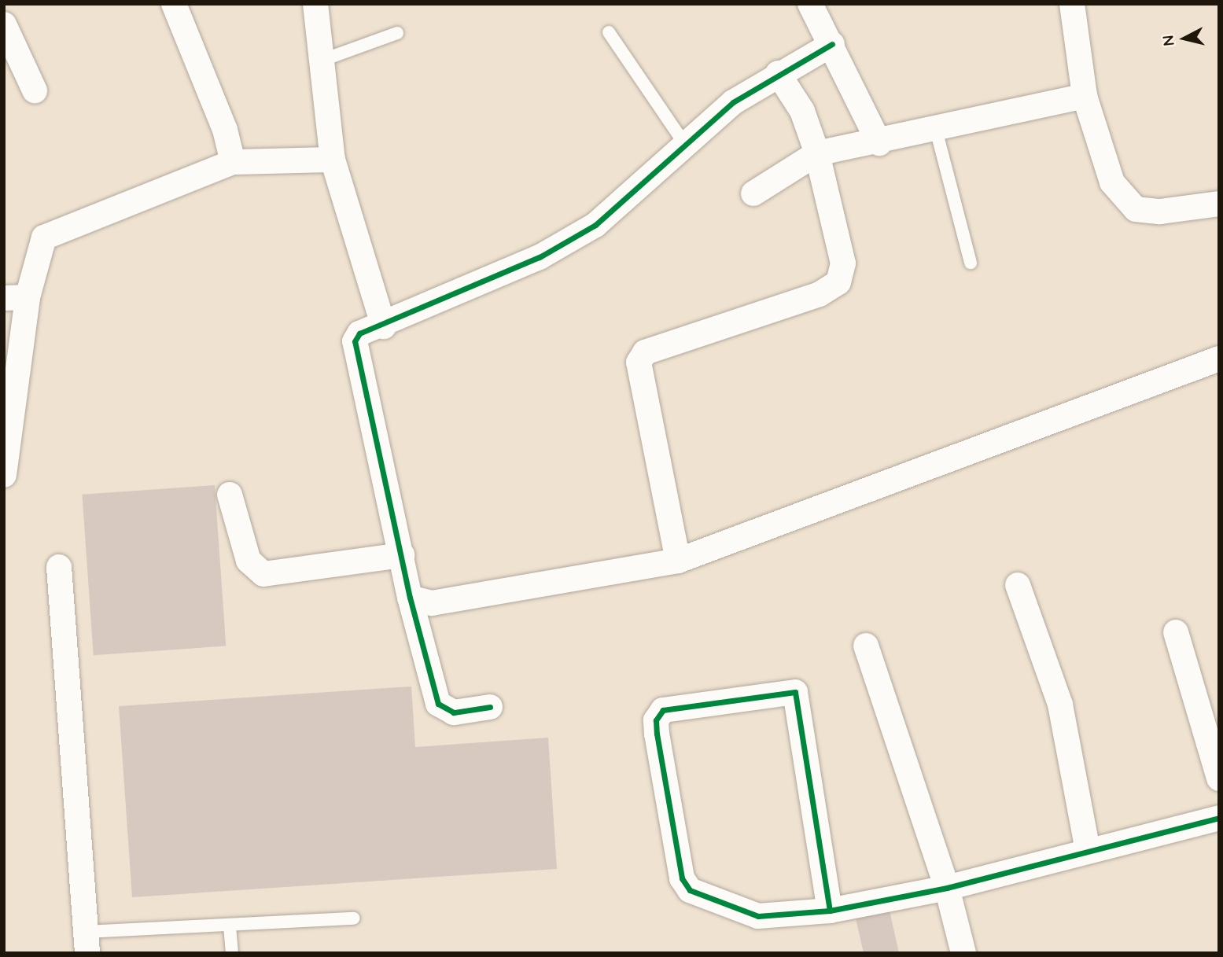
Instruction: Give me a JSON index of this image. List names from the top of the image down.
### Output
{
  "north": "left"
}
